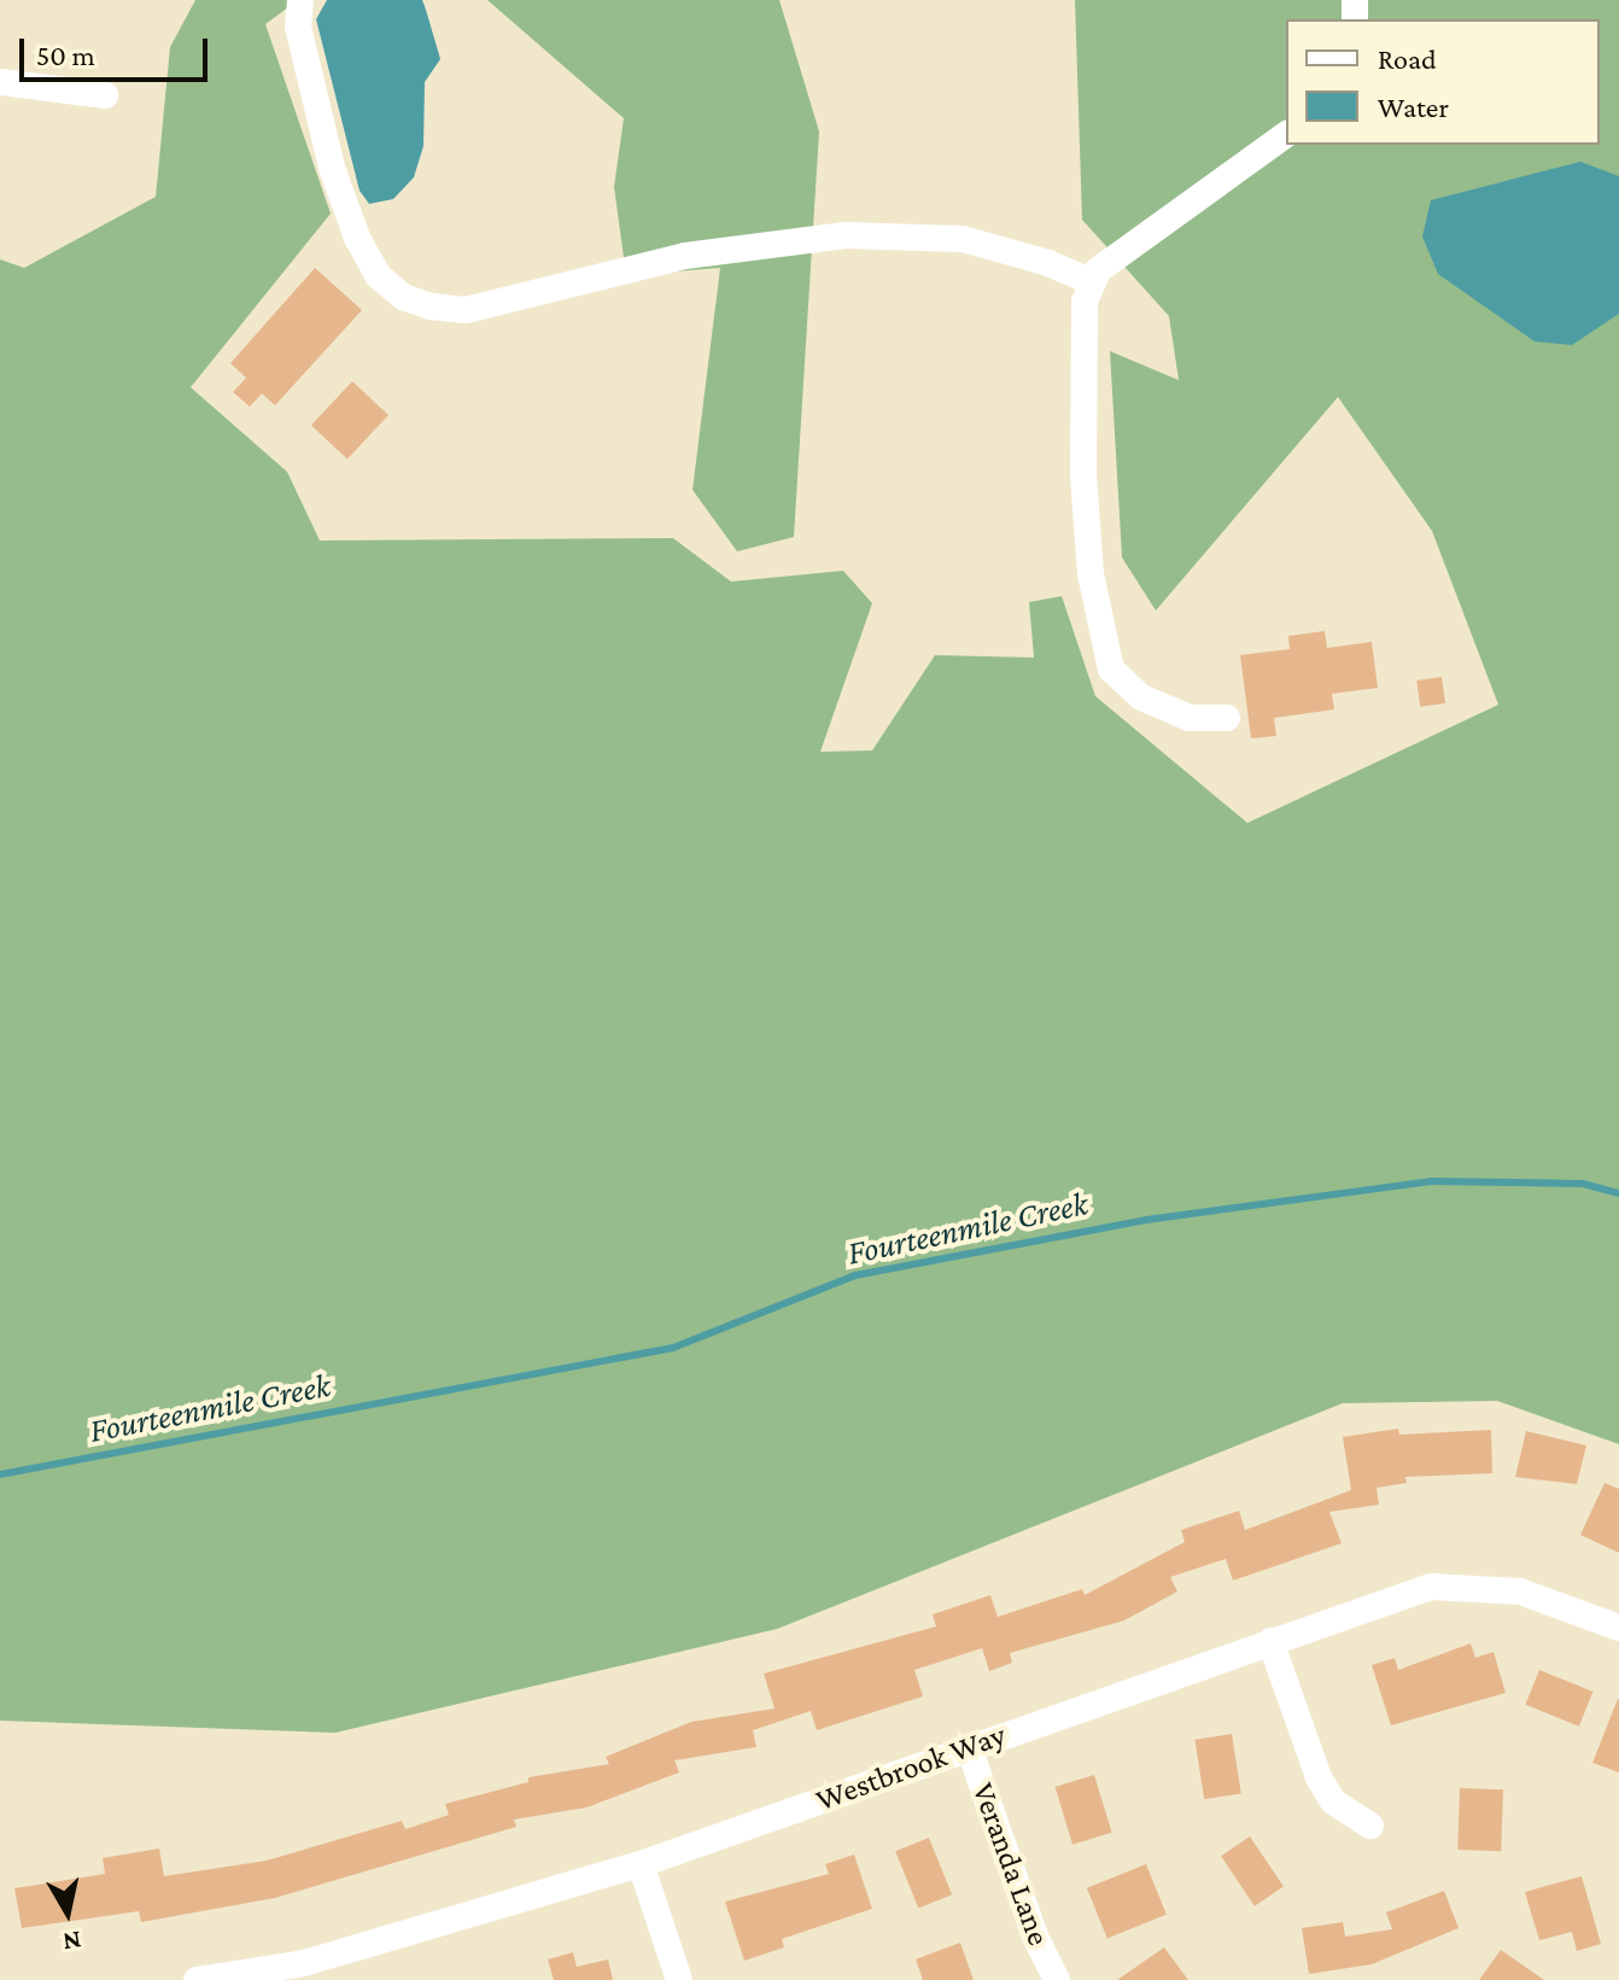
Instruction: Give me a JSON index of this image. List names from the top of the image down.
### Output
{
  "streets": {
    "street": ["Westbrook Way", "Veranda Lane"]
  },
  "crossings": [
    ["Westbrook Way", "Veranda Lane"]
  ],
  "water": ["Fourteenmile Creek"],
  "legend": ["Road", "Water"],
  "scale_bar": "50 m",
  "north": "bottom"
}
